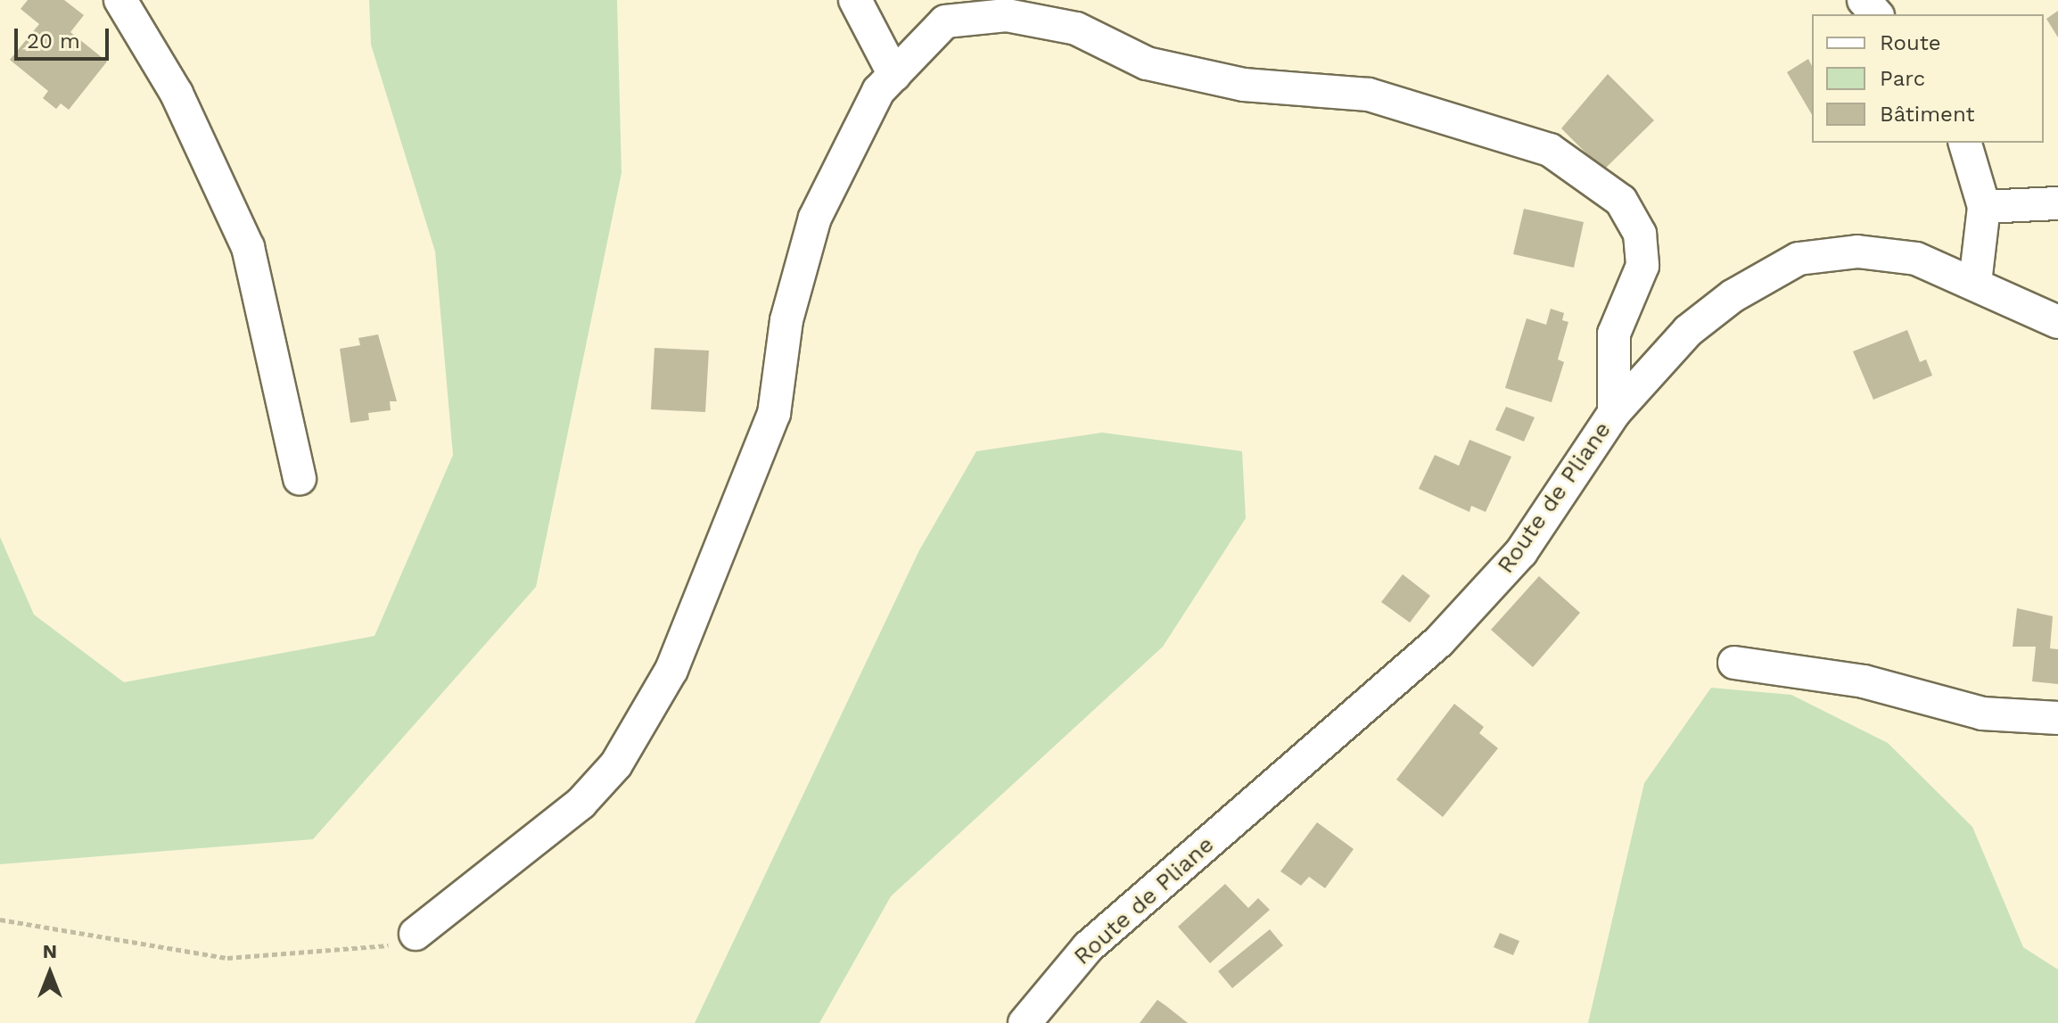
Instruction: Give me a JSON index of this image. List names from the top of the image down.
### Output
{
  "streets": {
    "street": ["Route de Pliane"]
  },
  "legend": ["Route", "Parc", "Bâtiment"],
  "scale_bar": "20 m",
  "north": "top"
}
